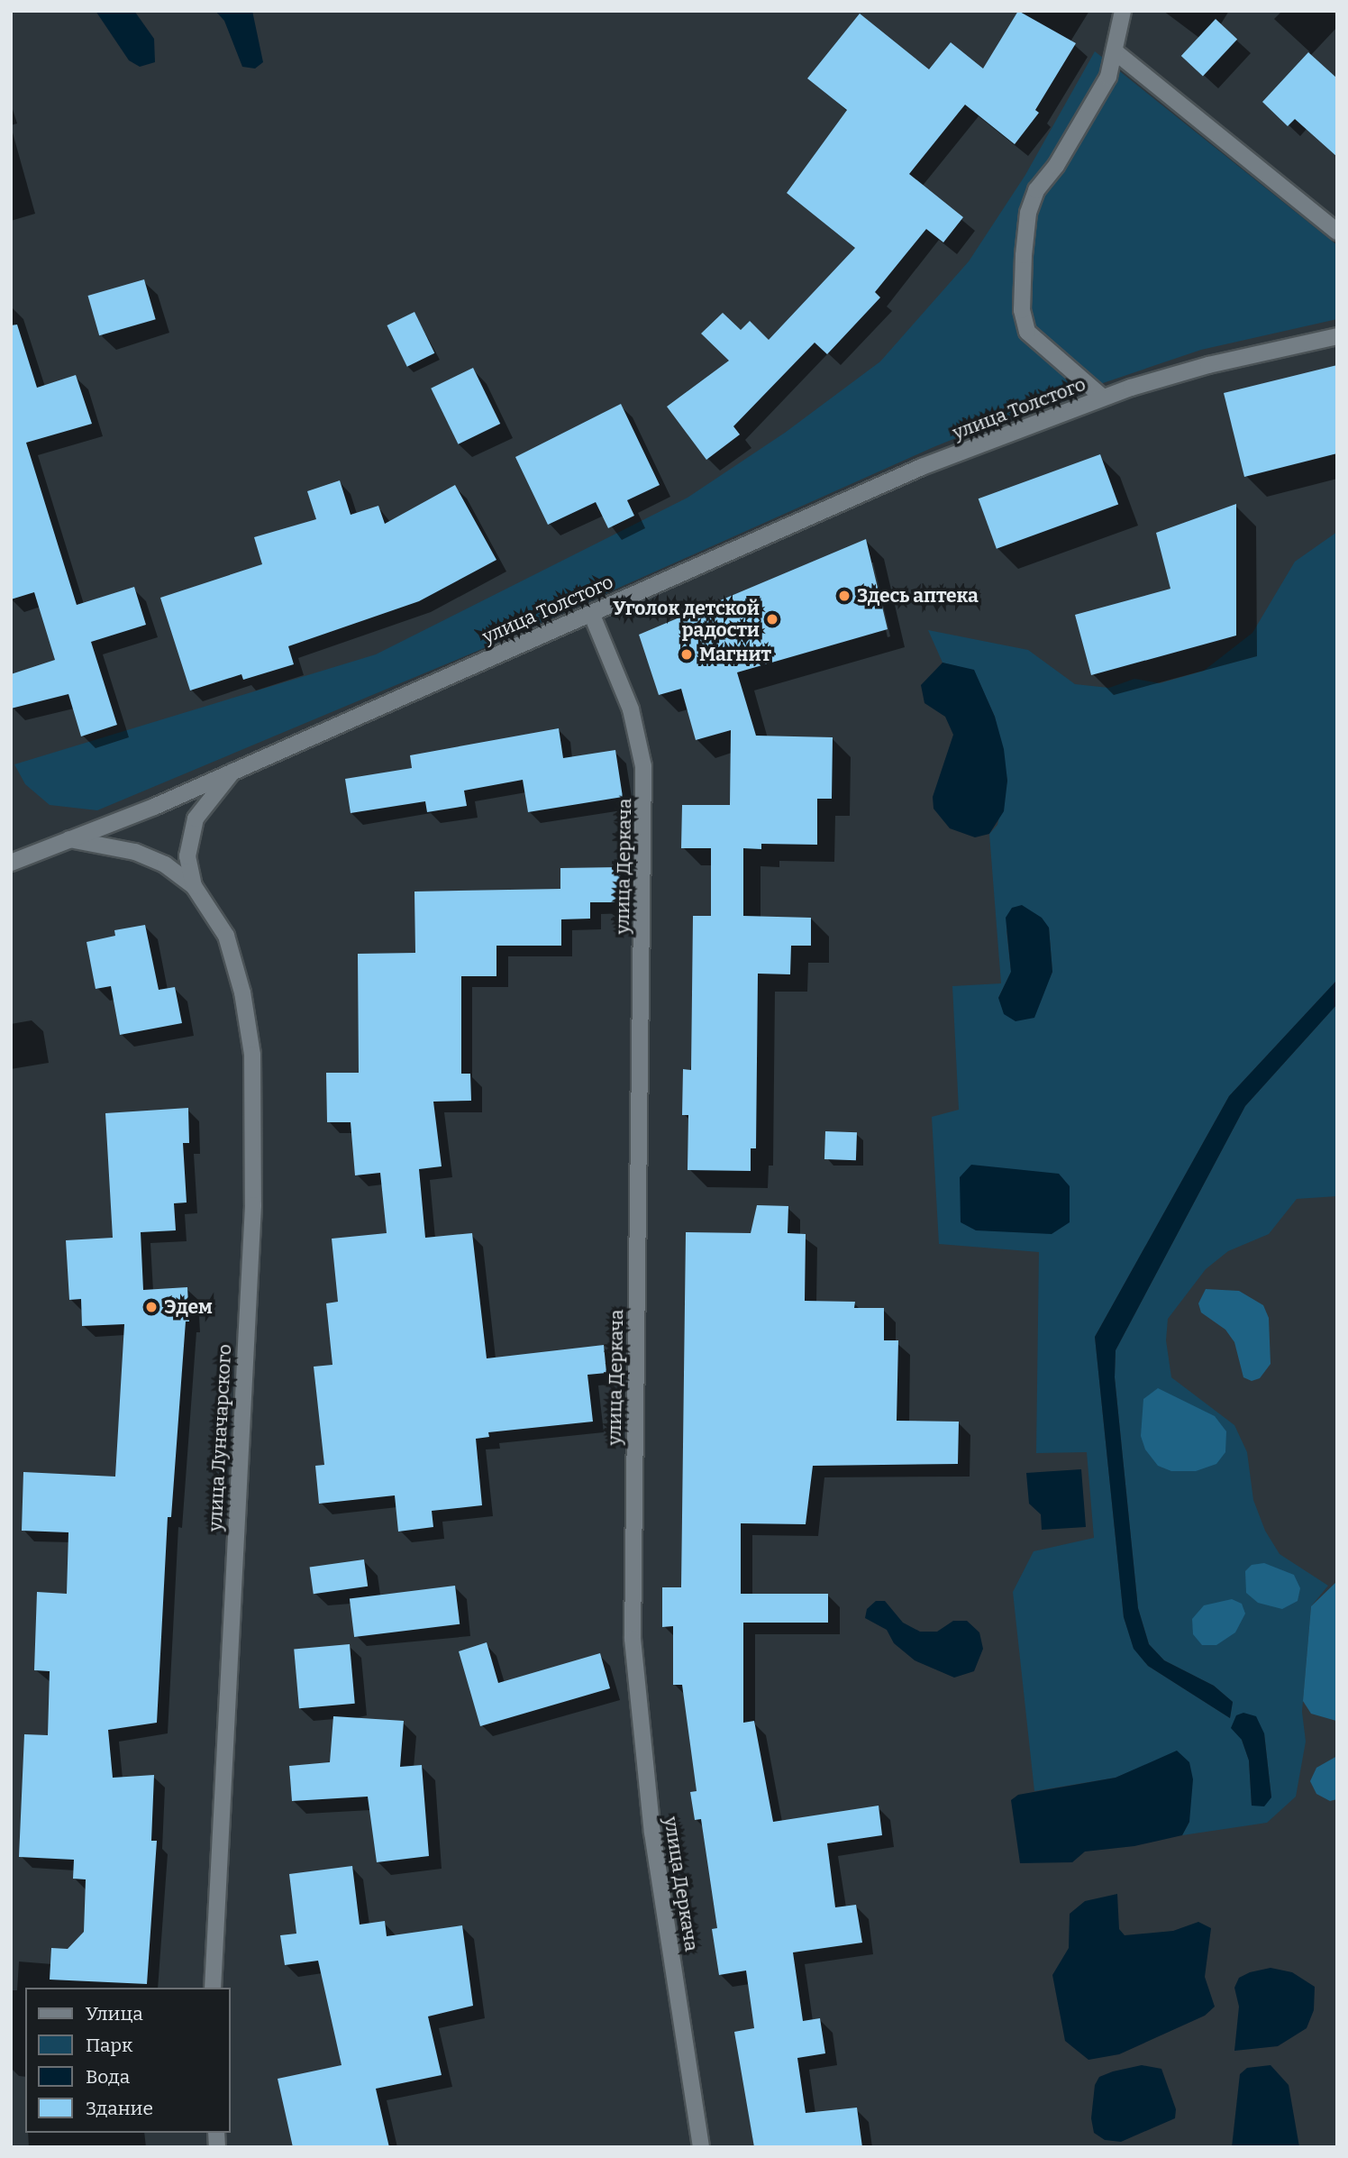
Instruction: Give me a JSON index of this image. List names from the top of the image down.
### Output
{
  "streets": {
    "street": ["улица Толстого", "улица Деркача", "улица Луначарского"]
  },
  "crossings": [
    ["улица Толстого", "улица Деркача"],
    ["улица Толстого", "улица Луначарского"]
  ],
  "places": [
    "Здесь аптека",
    "Уголок детской радости",
    "Магнит",
    "Эдем"
  ],
  "legend": [
    "Улица",
    "Парк",
    "Вода",
    "Здание"
  ]
}
